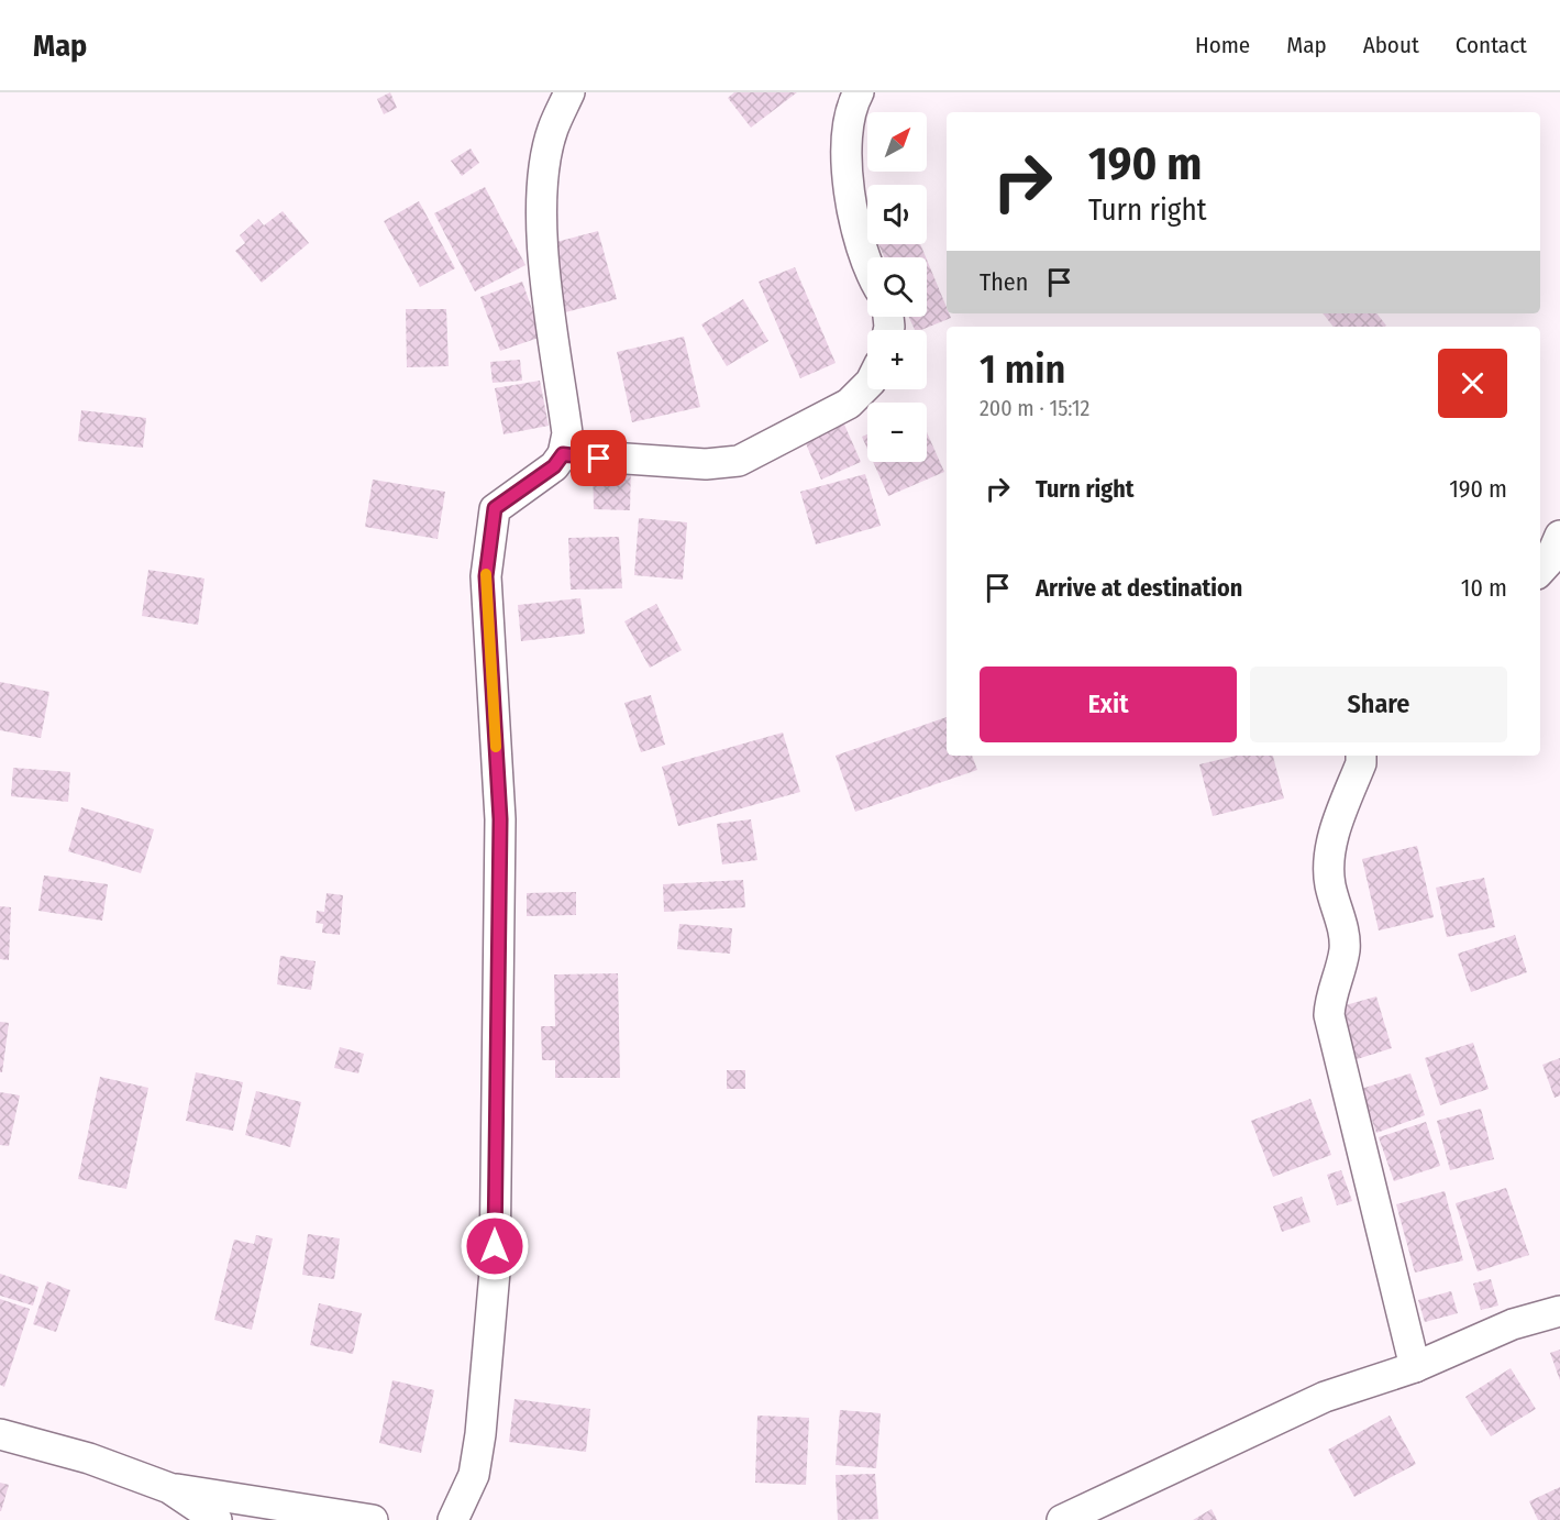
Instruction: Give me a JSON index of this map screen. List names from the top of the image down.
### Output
{
  "north": "top right",
  "page": {
    "header": "Map",
    "nav": [
      "Home",
      "Map",
      "About",
      "Contact"
    ],
    "map_buttons": ["+", "−"],
    "turn": ["190 m", "Turn right"],
    "then": "Then",
    "heading": ["1 min", "200 m · 15:12"],
    "list": [
      {
        "name": "Turn right",
        "value": "190 m"
      },
      {
        "name": "Arrive at destination",
        "value": "10 m"
      }
    ],
    "buttons": ["Exit", "Share"]
  }
}
